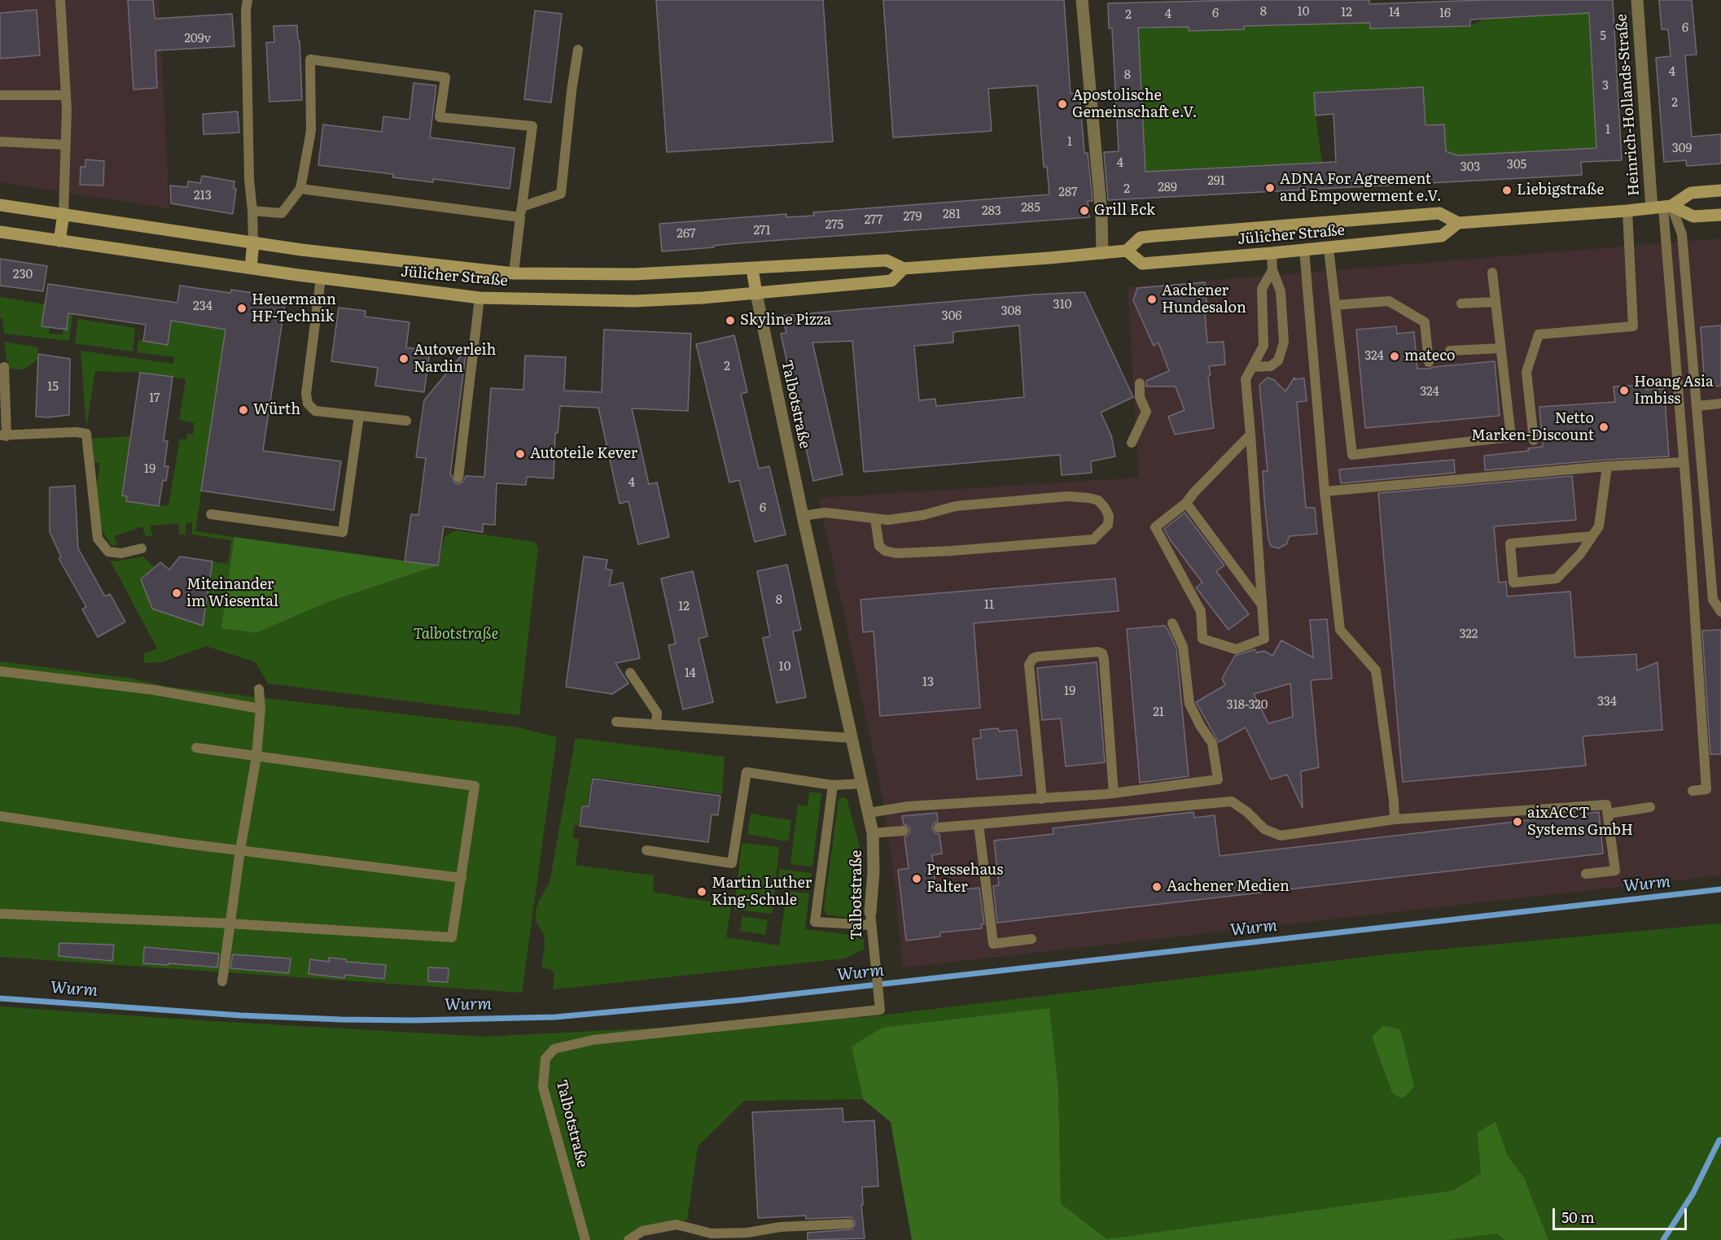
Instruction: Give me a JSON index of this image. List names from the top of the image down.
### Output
{
  "streets": {
    "main road": ["Jülicher Straße"],
    "street": ["Heinrich-Hollands-Straße", "Talbotstraße"]
  },
  "crossings": [
    ["Heinrich-Hollands-Straße", "Jülicher Straße"],
    ["Jülicher Straße", "Talbotstraße"]
  ],
  "water": ["Wurm"],
  "parks": ["Talbotstraße"],
  "places": [
    "Apostolische Gemeinschaft e.V.",
    "ADNA For Agreement and Empowerment e.V.",
    "Liebigstraße",
    "Grill Eck",
    "Aachener Hundesalon",
    "Heuermann HF-Technik",
    "Skyline Pizza",
    "mateco",
    "Autoverleih Nardin",
    "Hoang Asia Imbiss",
    "Würth",
    "Netto Marken-Discount",
    "Autoteile Kever",
    "Miteinander im Wiesental",
    "aixACCT Systems GmbH",
    "Pressehaus Falter",
    "Aachener Medien",
    "Martin Luther King-Schule"
  ],
  "house_numbers": [
    "8",
    "10",
    "12",
    "14",
    "6",
    "16",
    "4",
    "2",
    "6",
    "5",
    "209v",
    "4",
    "8",
    "3",
    "2",
    "1",
    "1",
    "309",
    "4",
    "305",
    "303",
    "291",
    "289",
    "2",
    "287",
    "213",
    "285",
    "283",
    "281",
    "279",
    "277",
    "275",
    "271",
    "267",
    "230",
    "310",
    "234",
    "308",
    "306",
    "324",
    "2",
    "15",
    "324",
    "17",
    "19",
    "4",
    "6",
    "8",
    "11",
    "12",
    "322",
    "10",
    "14",
    "13",
    "19",
    "334",
    "318-320",
    "21"
  ],
  "scale_bar": "50 m"
}
